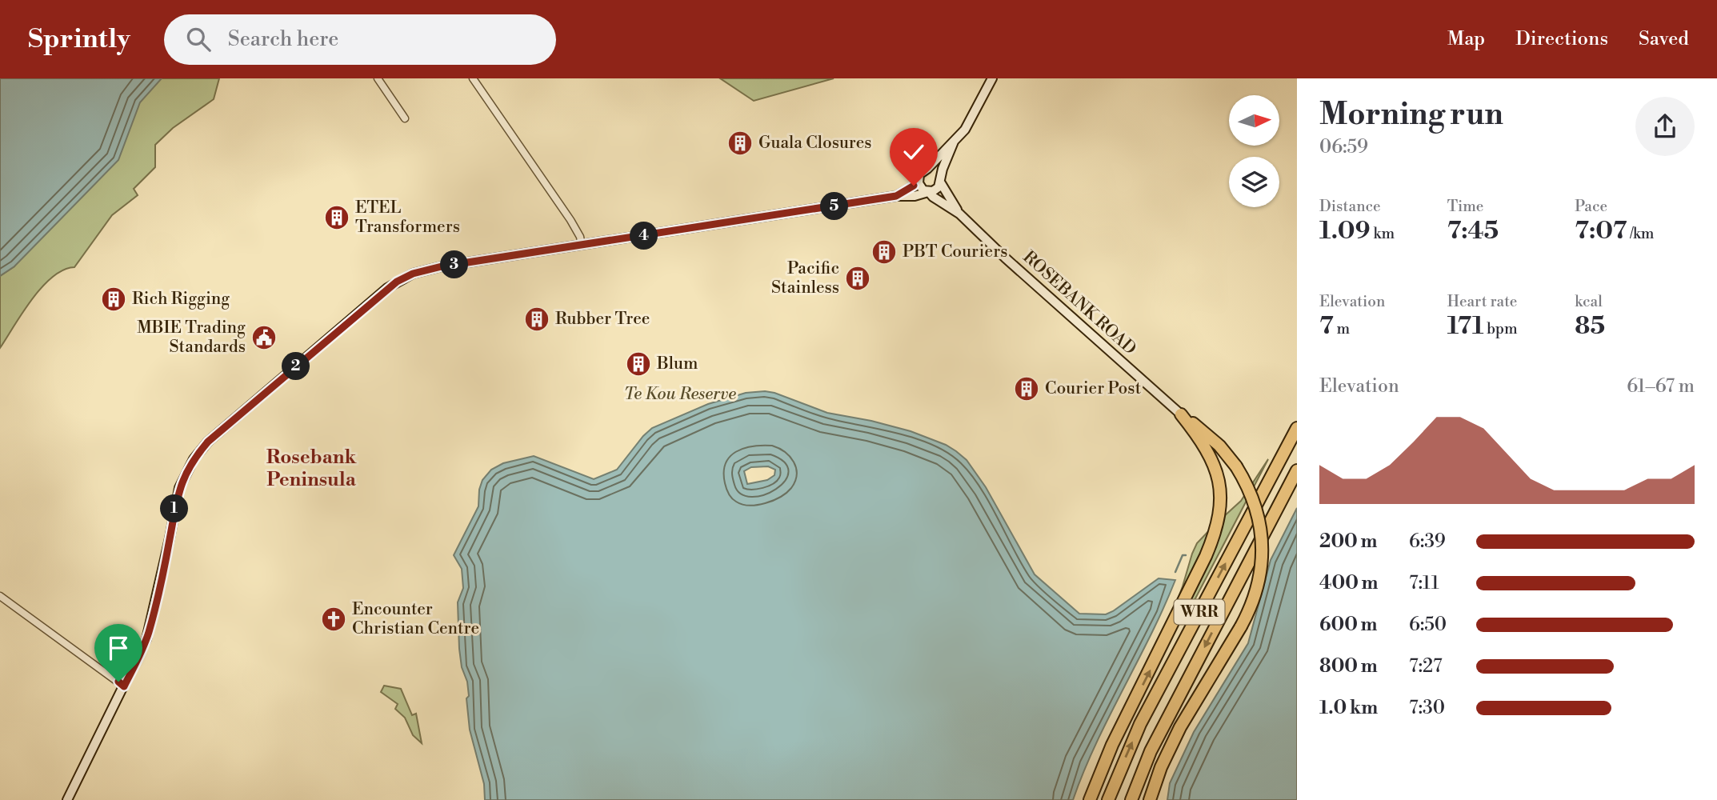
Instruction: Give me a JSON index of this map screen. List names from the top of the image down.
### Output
{
  "streets": {
    "highway": ["WRR"],
    "main road": ["ROSEBANK ROAD"]
  },
  "districts": ["Rosebank Peninsula"],
  "parks": ["Te Kou Reserve"],
  "places": {
    "building": [
      "Guala Closures",
      "ETEL Transformers",
      "PBT Couriers",
      "Pacific Stainless",
      "Rich Rigging",
      "Rubber Tree",
      "Blum",
      "Courier Post"
    ],
    "public building": ["MBIE Trading Standards"],
    "church": ["Encounter Christian Centre"]
  },
  "north": "right",
  "page": {
    "header": "Sprintly",
    "search": "Search here",
    "nav": ["Map", "Directions", "Saved"],
    "heading": ["Morning run", "06:59"],
    "stats": [
      ["Distance", "1.09 km"],
      ["Time", "7:45"],
      ["Pace", "7:07 /km"],
      ["Elevation", "7 m"],
      ["Heart rate", "171 bpm"],
      ["kcal", "85"]
    ],
    "pins": [
      "5",
      "4",
      "3",
      "2",
      "1"
    ],
    "chart": ["Elevation", "61–67 m"],
    "list": [
      {
        "name": "200 m",
        "note": "6:39"
      },
      {
        "name": "400 m",
        "note": "7:11"
      },
      {
        "name": "600 m",
        "note": "6:50"
      },
      {
        "name": "800 m",
        "note": "7:27"
      },
      {
        "name": "1.0 km",
        "note": "7:30"
      }
    ]
  }
}
